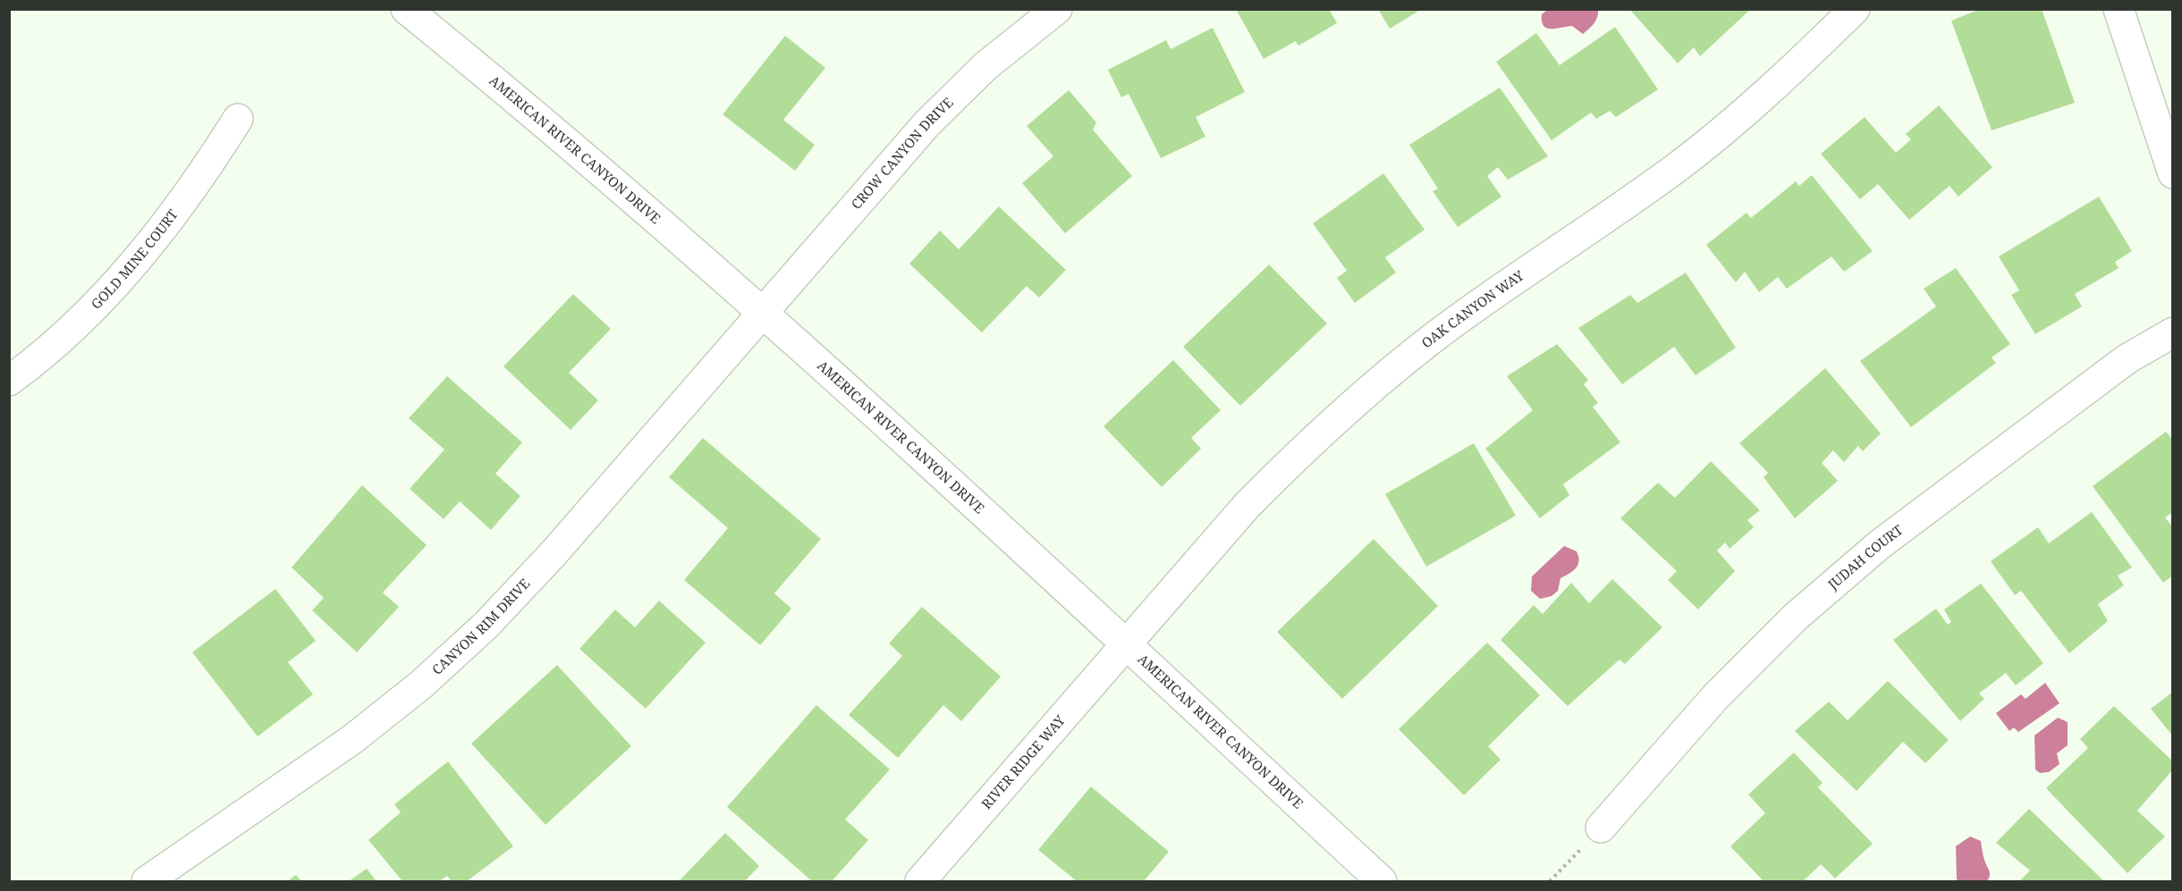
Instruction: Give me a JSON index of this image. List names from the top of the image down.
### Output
{
  "streets": {
    "street": [
      "AMERICAN RIVER CANYON DRIVE",
      "CROW CANYON DRIVE",
      "GOLD MINE COURT",
      "OAK CANYON WAY",
      "JUDAH COURT",
      "CANYON RIM DRIVE",
      "RIVER RIDGE WAY"
    ]
  },
  "crossings": [
    ["AMERICAN RIVER CANYON DRIVE", "CROW CANYON DRIVE"],
    ["AMERICAN RIVER CANYON DRIVE", "OAK CANYON WAY"],
    ["AMERICAN RIVER CANYON DRIVE", "CANYON RIM DRIVE"],
    ["AMERICAN RIVER CANYON DRIVE", "RIVER RIDGE WAY"],
    ["CROW CANYON DRIVE", "CANYON RIM DRIVE"],
    ["OAK CANYON WAY", "RIVER RIDGE WAY"]
  ]
}
